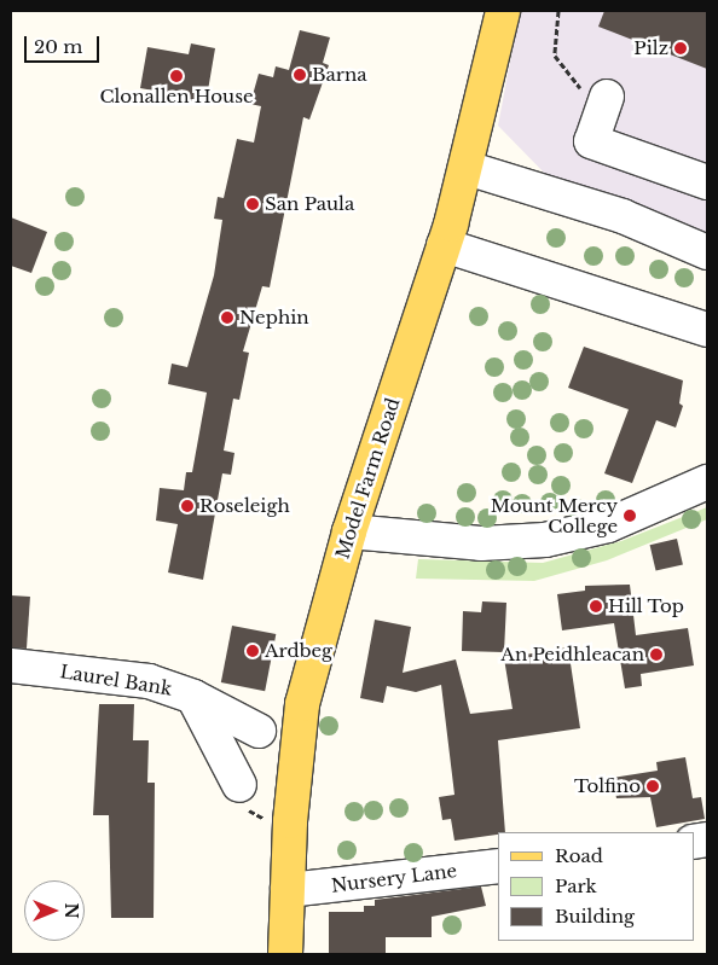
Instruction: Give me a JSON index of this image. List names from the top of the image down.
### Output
{
  "streets": {
    "main road": ["Model Farm Road"],
    "street": ["Laurel Bank", "Nursery Lane"]
  },
  "crossings": [
    ["Model Farm Road", "Nursery Lane"]
  ],
  "places": [
    "Pilz",
    "Barna",
    "Clonallen House",
    "San Paula",
    "Nephin",
    "Roseleigh",
    "Mount Mercy College",
    "Hill Top",
    "Ardbeg",
    "An Peidhleacan",
    "Tolfino"
  ],
  "legend": ["Road", "Park", "Building"],
  "scale_bar": "20 m",
  "north": "right"
}
